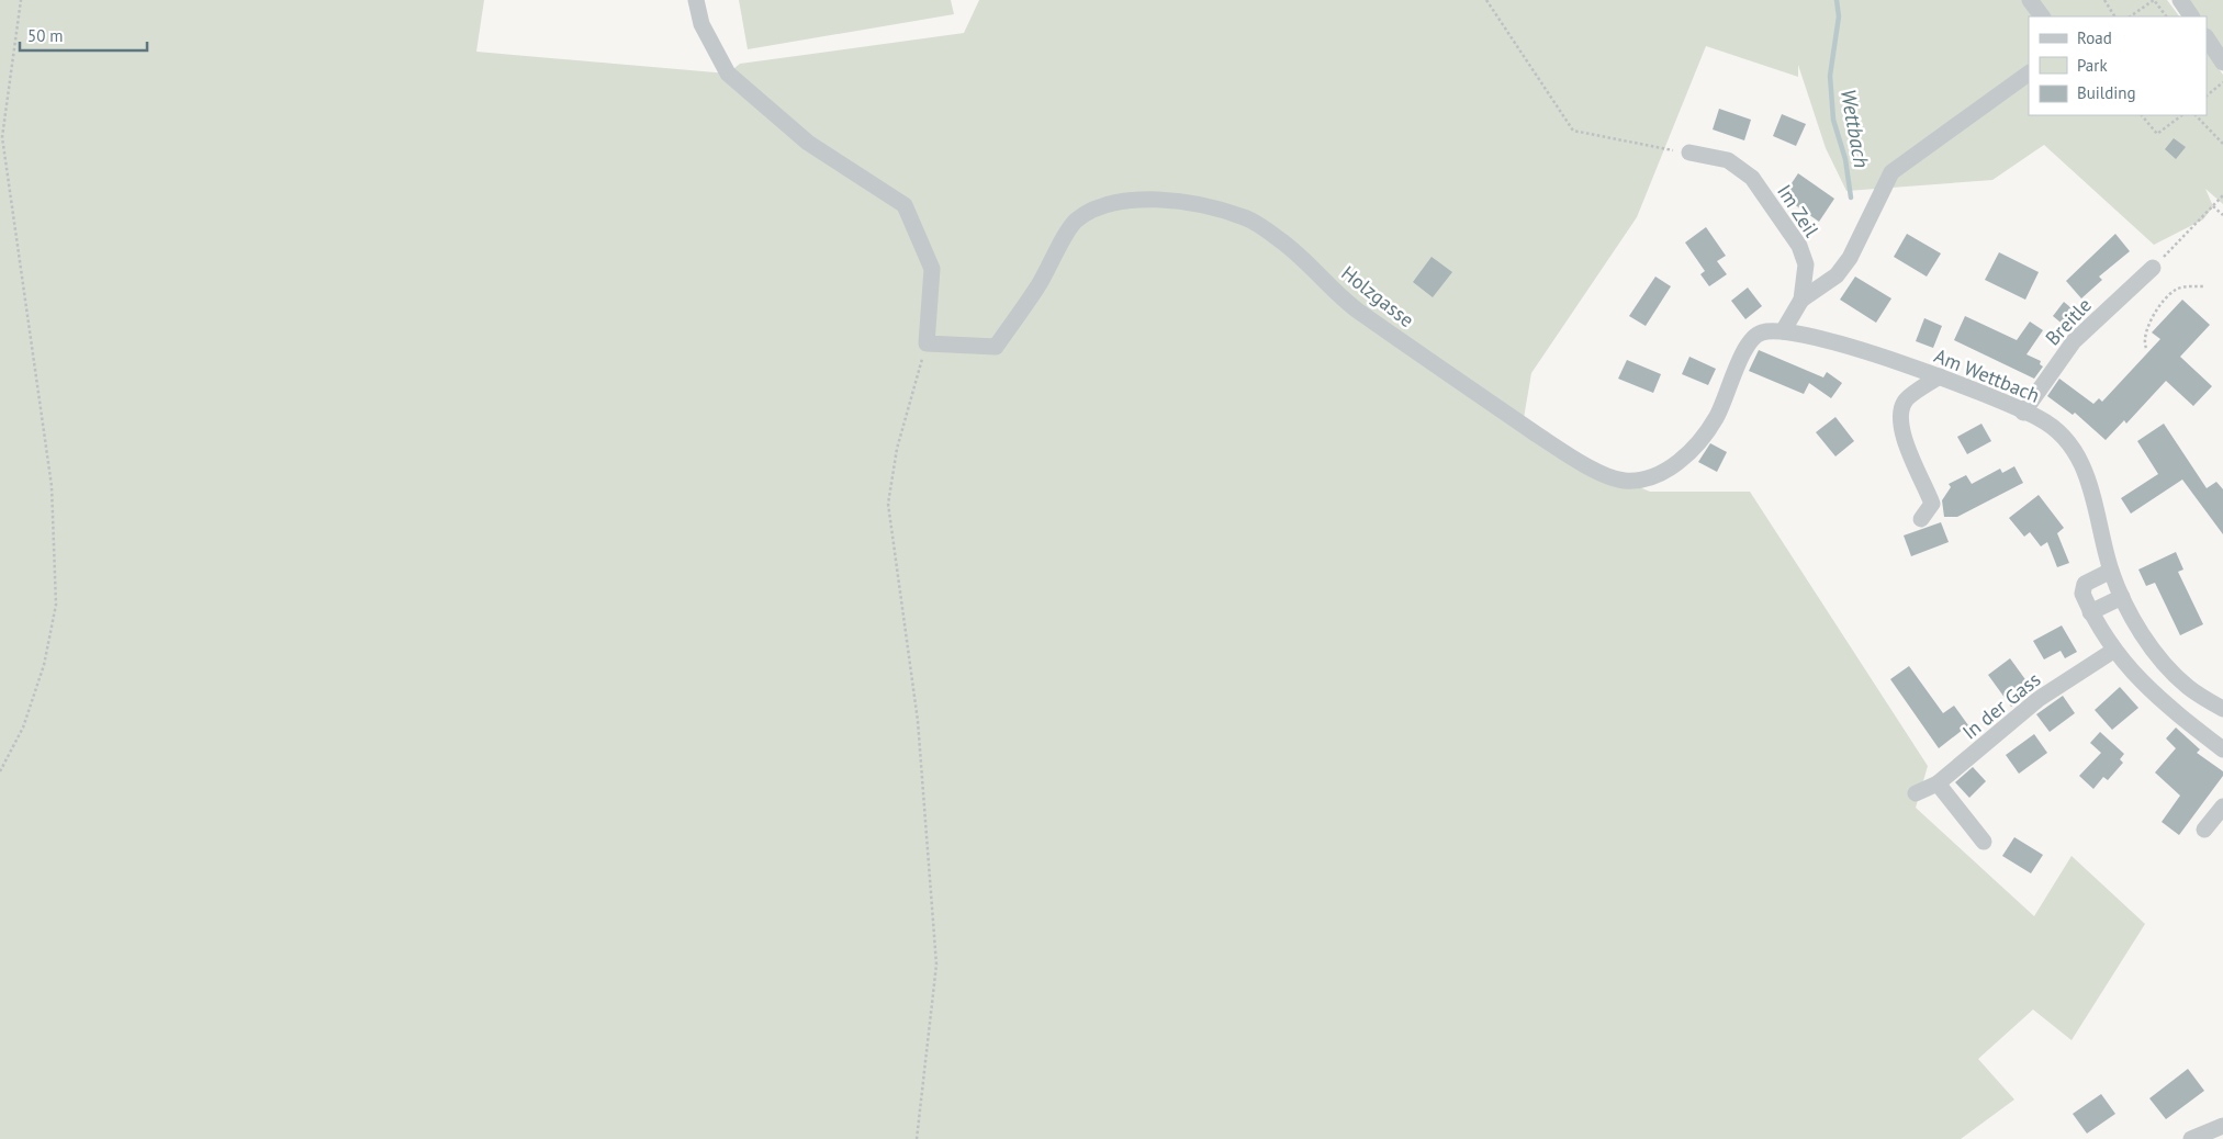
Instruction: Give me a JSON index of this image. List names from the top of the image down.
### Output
{
  "streets": {
    "street": [
      "Im Zeil",
      "Holzgasse",
      "Breitle",
      "Am Wettbach",
      "In der Gass"
    ]
  },
  "crossings": [
    ["Im Zeil", "Holzgasse"],
    ["Im Zeil", "Am Wettbach"],
    ["Holzgasse", "Am Wettbach"],
    ["Breitle", "Am Wettbach"]
  ],
  "water": ["Wettbach"],
  "legend": ["Road", "Park", "Building"],
  "scale_bar": "50 m"
}
